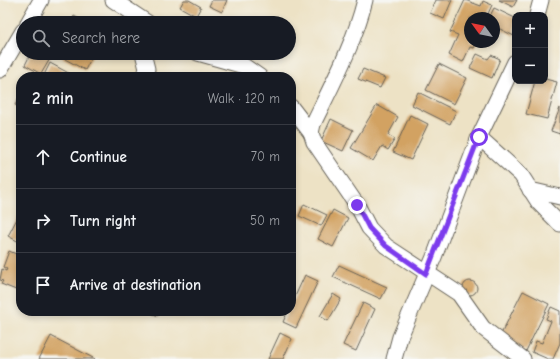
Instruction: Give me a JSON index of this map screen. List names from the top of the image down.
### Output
{
  "north": "top left",
  "page": {
    "map_buttons": ["+", "−"],
    "search": "Search here",
    "heading": ["2 min", "Walk · 120 m"],
    "list": [
      ["Continue", "70 m"],
      ["Turn right", "50 m"],
      "Arrive at destination"
    ]
  }
}
